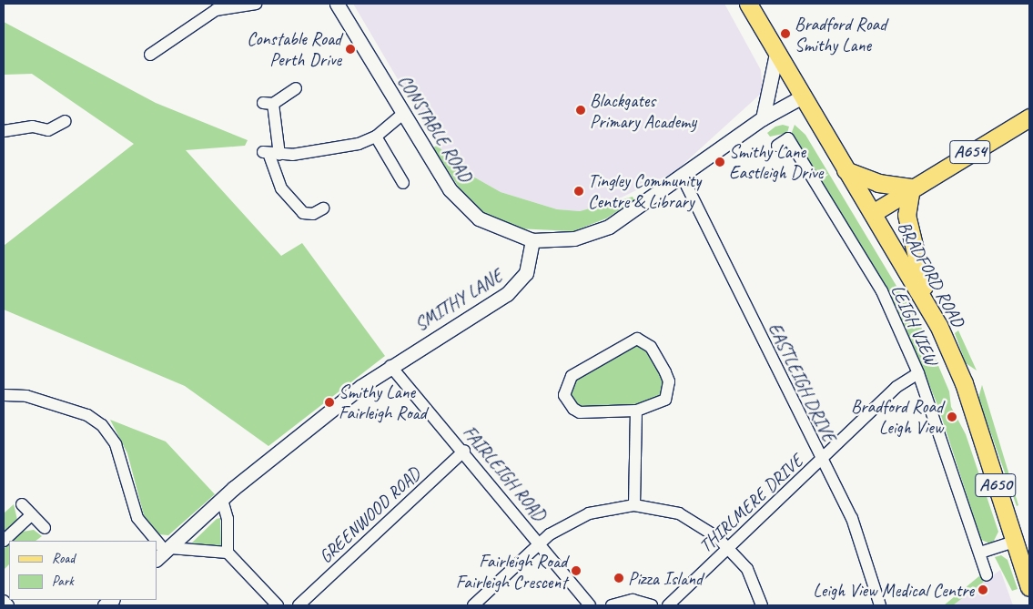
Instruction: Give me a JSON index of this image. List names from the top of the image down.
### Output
{
  "streets": {
    "main road": ["A654", "BRADFORD ROAD", "A650"],
    "street": [
      "CONSTABLE ROAD",
      "SMITHY LANE",
      "LEIGH VIEW",
      "EASTLEIGH DRIVE",
      "FAIRLEIGH ROAD",
      "THIRLMERE DRIVE",
      "GREENWOOD ROAD"
    ]
  },
  "crossings": [
    ["CONSTABLE ROAD", "SMITHY LANE"],
    ["A654", "BRADFORD ROAD"],
    ["SMITHY LANE", "FAIRLEIGH ROAD"],
    ["LEIGH VIEW", "THIRLMERE DRIVE"],
    ["EASTLEIGH DRIVE", "THIRLMERE DRIVE"],
    ["FAIRLEIGH ROAD", "GREENWOOD ROAD"]
  ],
  "places": [
    "Bradford Road Smithy Lane",
    "Constable Road Perth Drive",
    "Blackgates Primary Academy",
    "Smithy Lane Eastleigh Drive",
    "Tingley Community Centre & Library",
    "Smithy Lane Fairleigh Road",
    "Bradford Road Leigh View",
    "Fairleigh Road Fairleigh Crescent",
    "Pizza Island",
    "Leigh View Medical Centre"
  ],
  "legend": ["Road", "Park"]
}
